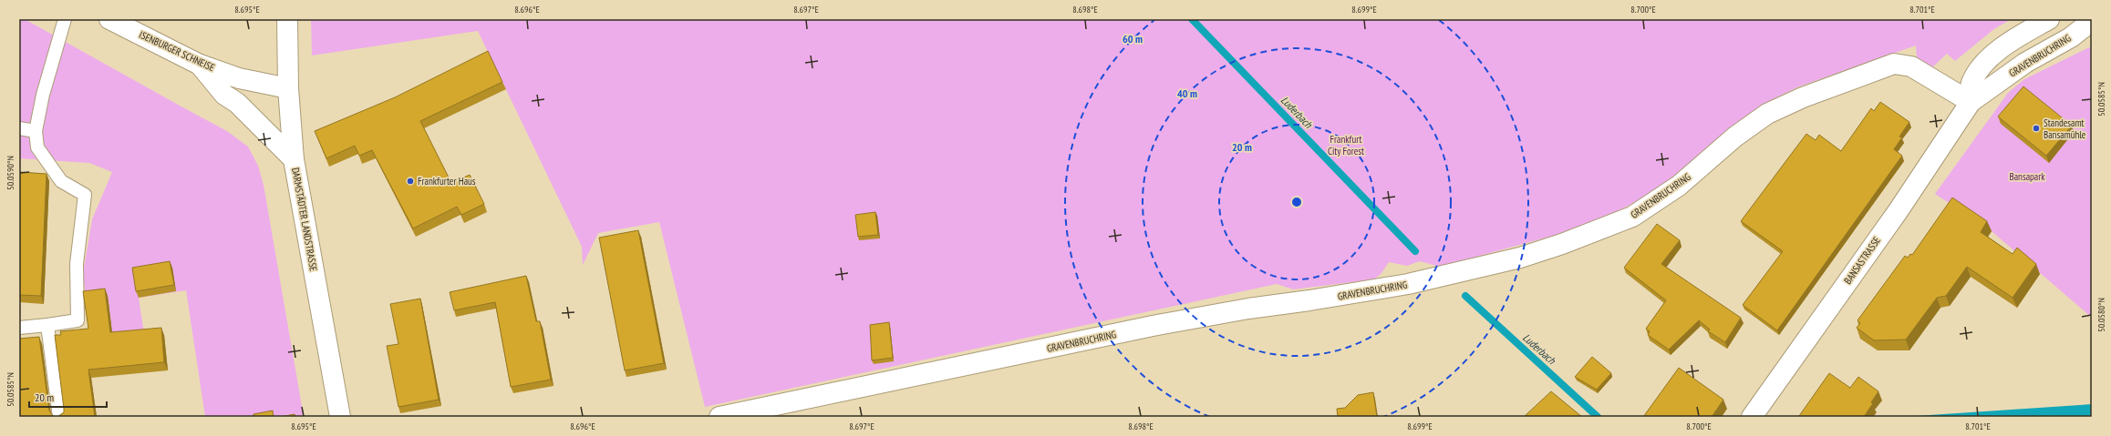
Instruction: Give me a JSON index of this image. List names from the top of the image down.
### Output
{
  "streets": {
    "street": [
      "ISENBURGER SCHNEISE",
      "GRAVENBRUCHRING",
      "DARMSTÄDTER LANDSTRASSE",
      "BANSASTRASSE"
    ]
  },
  "crossings": [
    ["ISENBURGER SCHNEISE", "DARMSTÄDTER LANDSTRASSE"],
    ["GRAVENBRUCHRING", "BANSASTRASSE"]
  ],
  "water": ["Luderbach"],
  "parks": ["Frankfurt City Forest", "Bansapark"],
  "places": ["Standesamt Bansamühle", "Frankfurter Haus"],
  "scale_bar": "20 m",
  "coordinates": [
    "8.695°E",
    "8.696°E",
    "8.697°E",
    "8.698°E",
    "8.699°E",
    "8.700°E",
    "8.701°E",
    "50.0585°N",
    "50.0590°N",
    "50.0580°N"
  ],
  "rings": ["60 m", "40 m", "20 m"]
}
